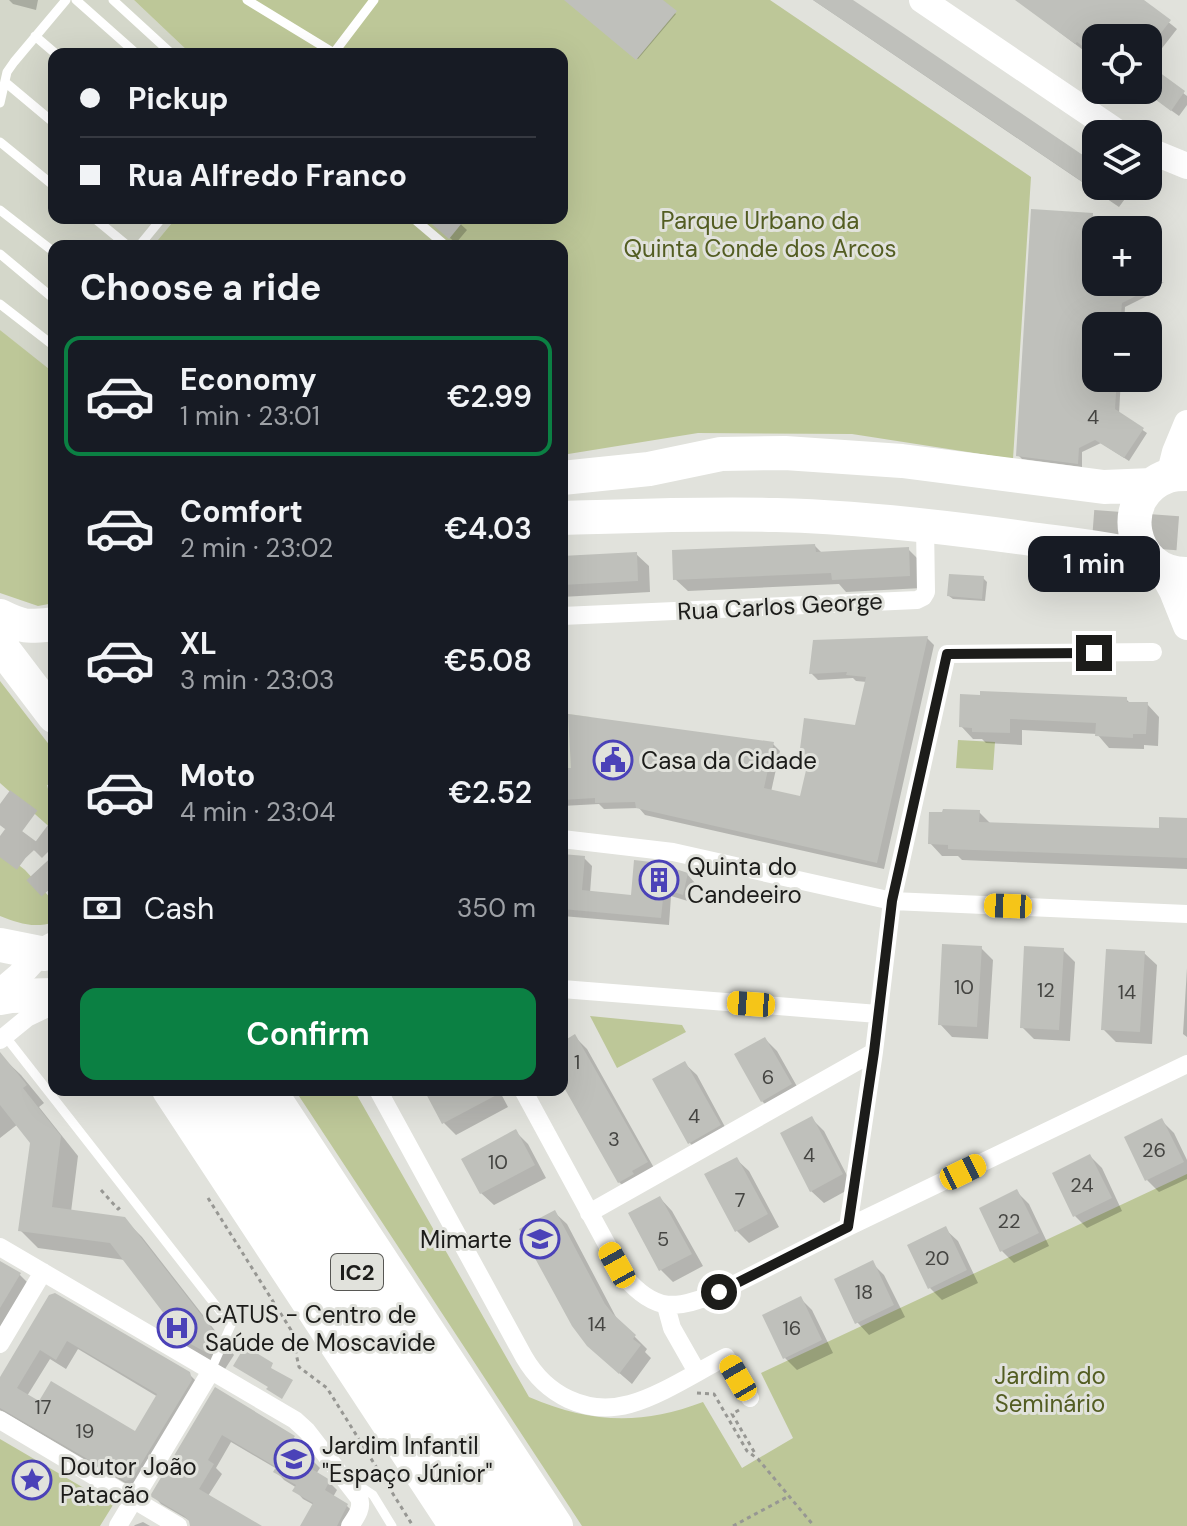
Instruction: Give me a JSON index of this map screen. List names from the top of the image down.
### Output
{
  "streets": {
    "highway": ["IC2"],
    "street": ["Rua Carlos George"]
  },
  "parks": ["Parque Urbano da Quinta Conde dos Arcos", "Jardim do Seminário"],
  "places": {
    "public building": ["Casa da Cidade"],
    "building": ["Quinta do Candeeiro"],
    "school or university": ["Mimarte", "Jardim Infantil \"Espaço Júnior\""],
    "hospital": ["CATUS - Centro de Saúde de Moscavide"],
    "place": ["Doutor João Patacão"]
  },
  "house_numbers": [
    "4",
    "10",
    "12",
    "14",
    "1",
    "6",
    "4",
    "3",
    "26",
    "4",
    "10",
    "24",
    "7",
    "22",
    "5",
    "20",
    "18",
    "14",
    "16",
    "17",
    "19"
  ],
  "page": {
    "map_buttons": ["+", "−"],
    "banner": ["Pickup", "Rua Alfredo Franco"],
    "heading": "Choose a ride",
    "list": [
      {
        "name": "Economy",
        "note": "1 min · 23:01",
        "value": "€2.99"
      },
      {
        "name": "Comfort",
        "note": "2 min · 23:02",
        "value": "€4.03"
      },
      {
        "name": "XL",
        "note": "3 min · 23:03",
        "value": "€5.08"
      },
      {
        "name": "Moto",
        "note": "4 min · 23:04",
        "value": "€2.52"
      }
    ],
    "bubble": "1 min",
    "pay": ["Cash", "350 m"],
    "buttons": "Confirm"
  }
}
